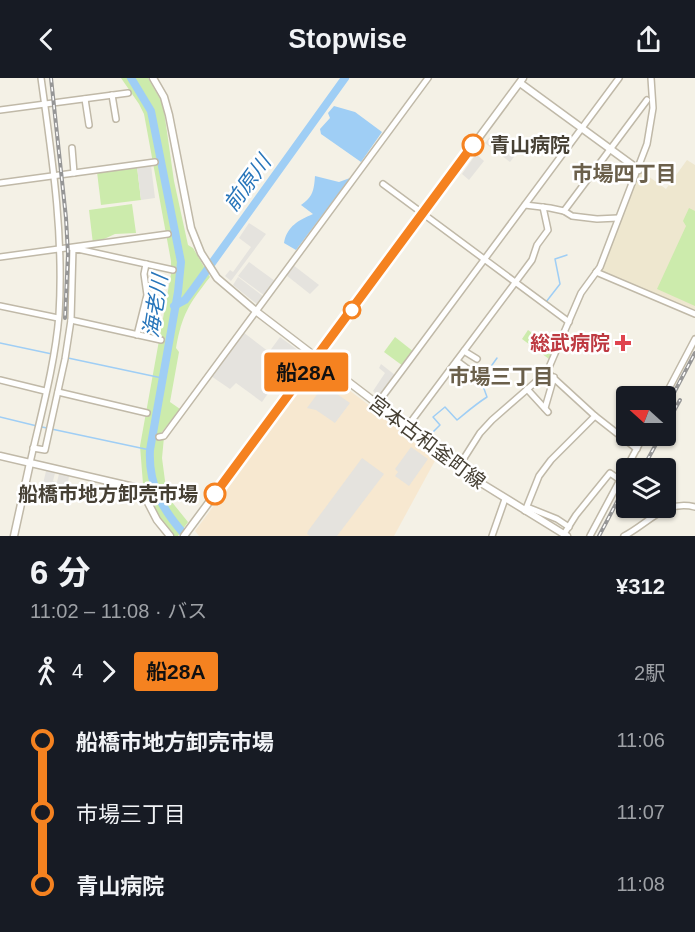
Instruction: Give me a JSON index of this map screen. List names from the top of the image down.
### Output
{
  "streets": {
    "street": ["宮本古和釜町線"]
  },
  "districts": ["市場四丁目", "市場三丁目"],
  "water": ["前原川", "海老川"],
  "places": {
    "other": ["青山病院", "船橋市地方卸売市場"],
    "health": ["総武病院"]
  },
  "lines": ["bus line 船28A"],
  "north": "left",
  "page": {
    "header": "Stopwise",
    "on_map": "船28A",
    "heading": ["6 分", "11:02 – 11:08 · バス", "¥312"],
    "legs": ["4", "船28A", "2駅"],
    "list": [
      {
        "name": "船橋市地方卸売市場",
        "value": "11:06"
      },
      {
        "name": "市場三丁目",
        "value": "11:07"
      },
      {
        "name": "青山病院",
        "value": "11:08"
      }
    ]
  }
}
